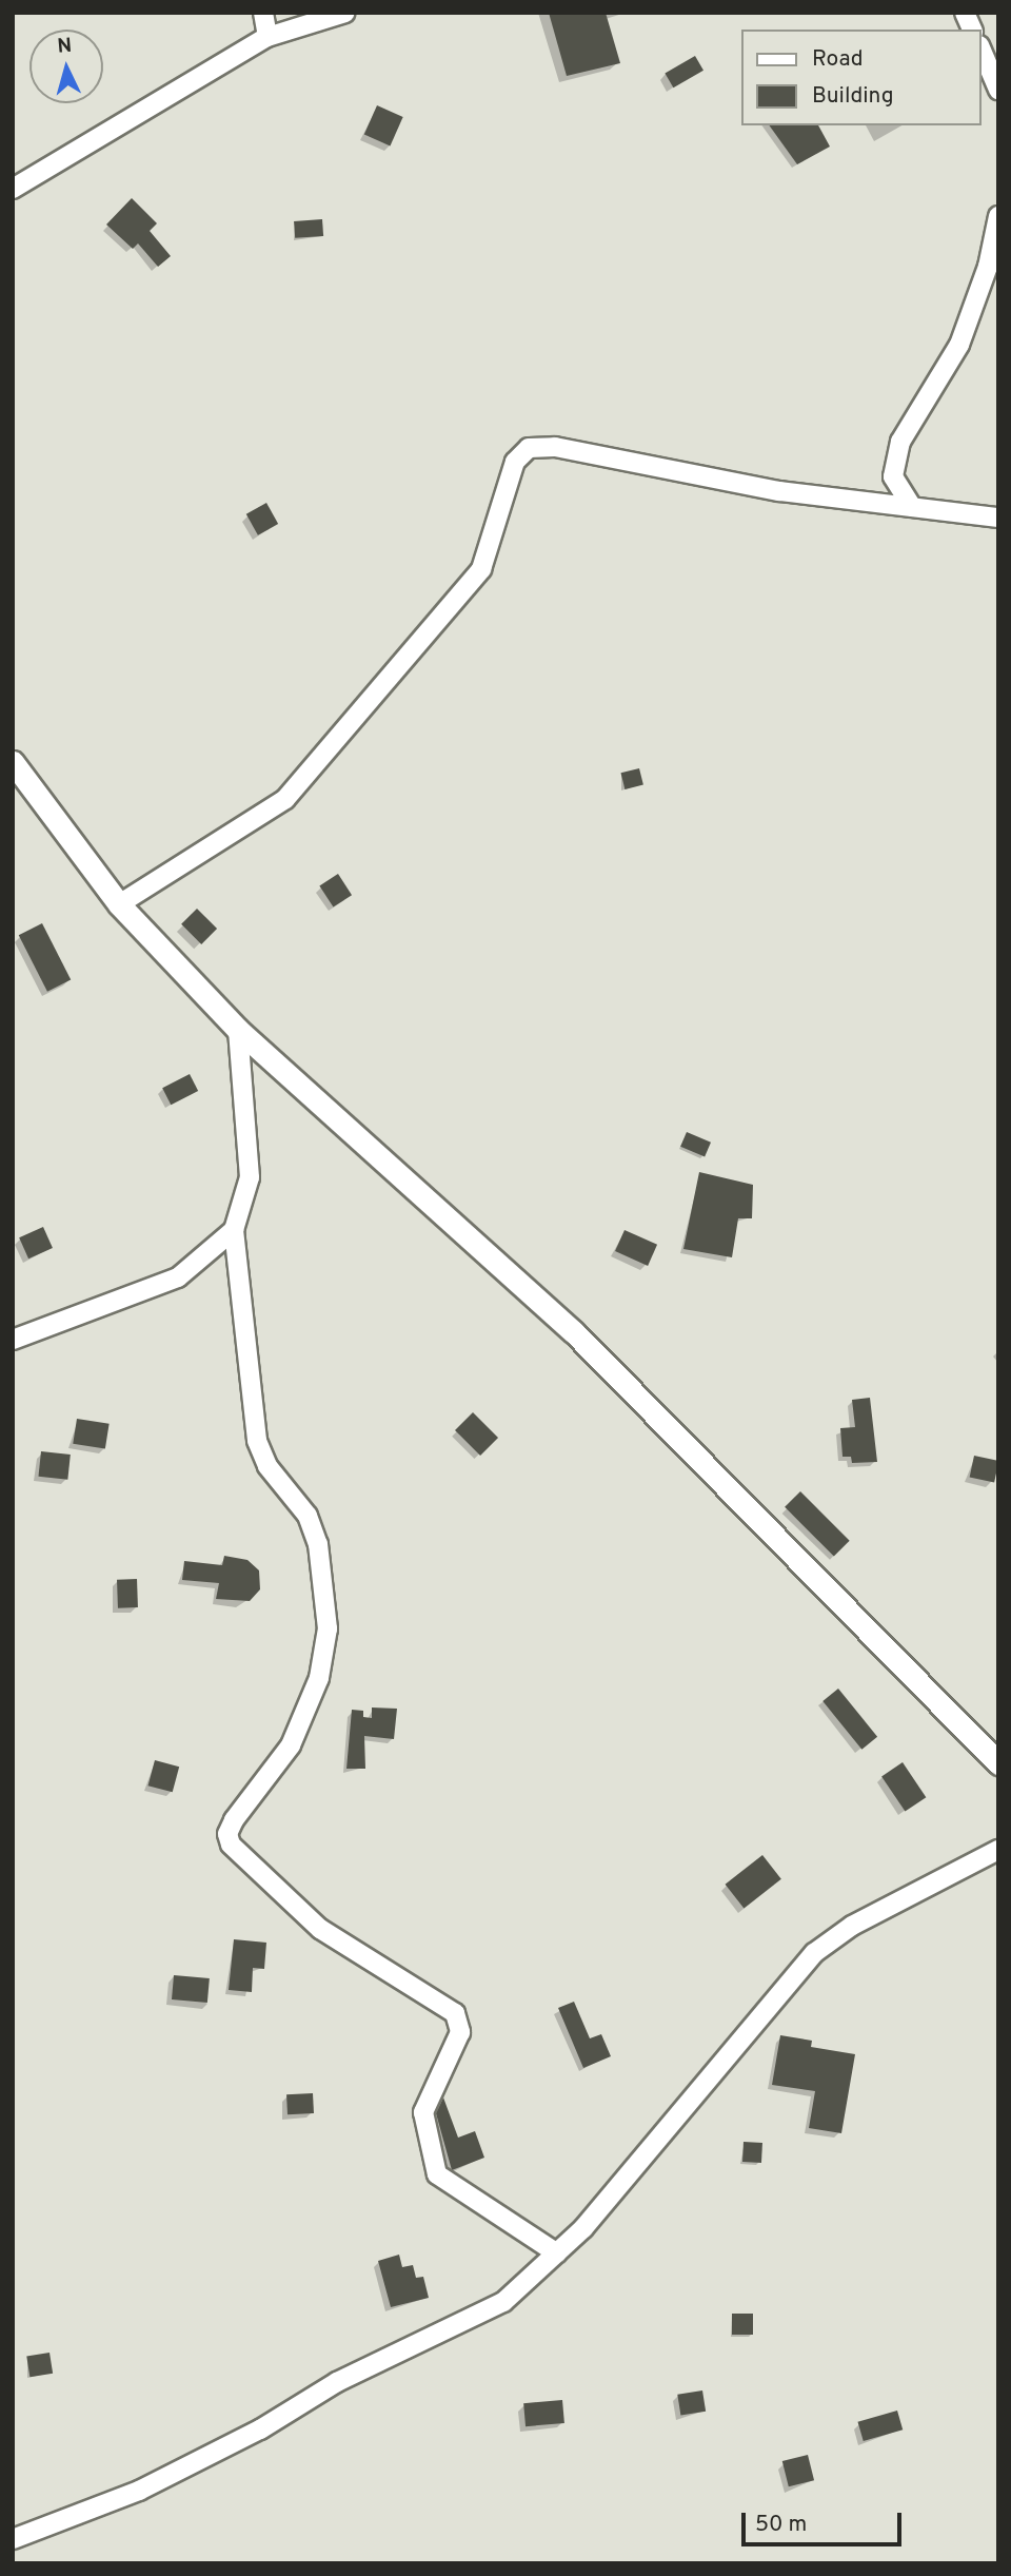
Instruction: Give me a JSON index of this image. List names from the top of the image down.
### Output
{
  "legend": ["Road", "Building"],
  "scale_bar": "50 m",
  "north": "top"
}
